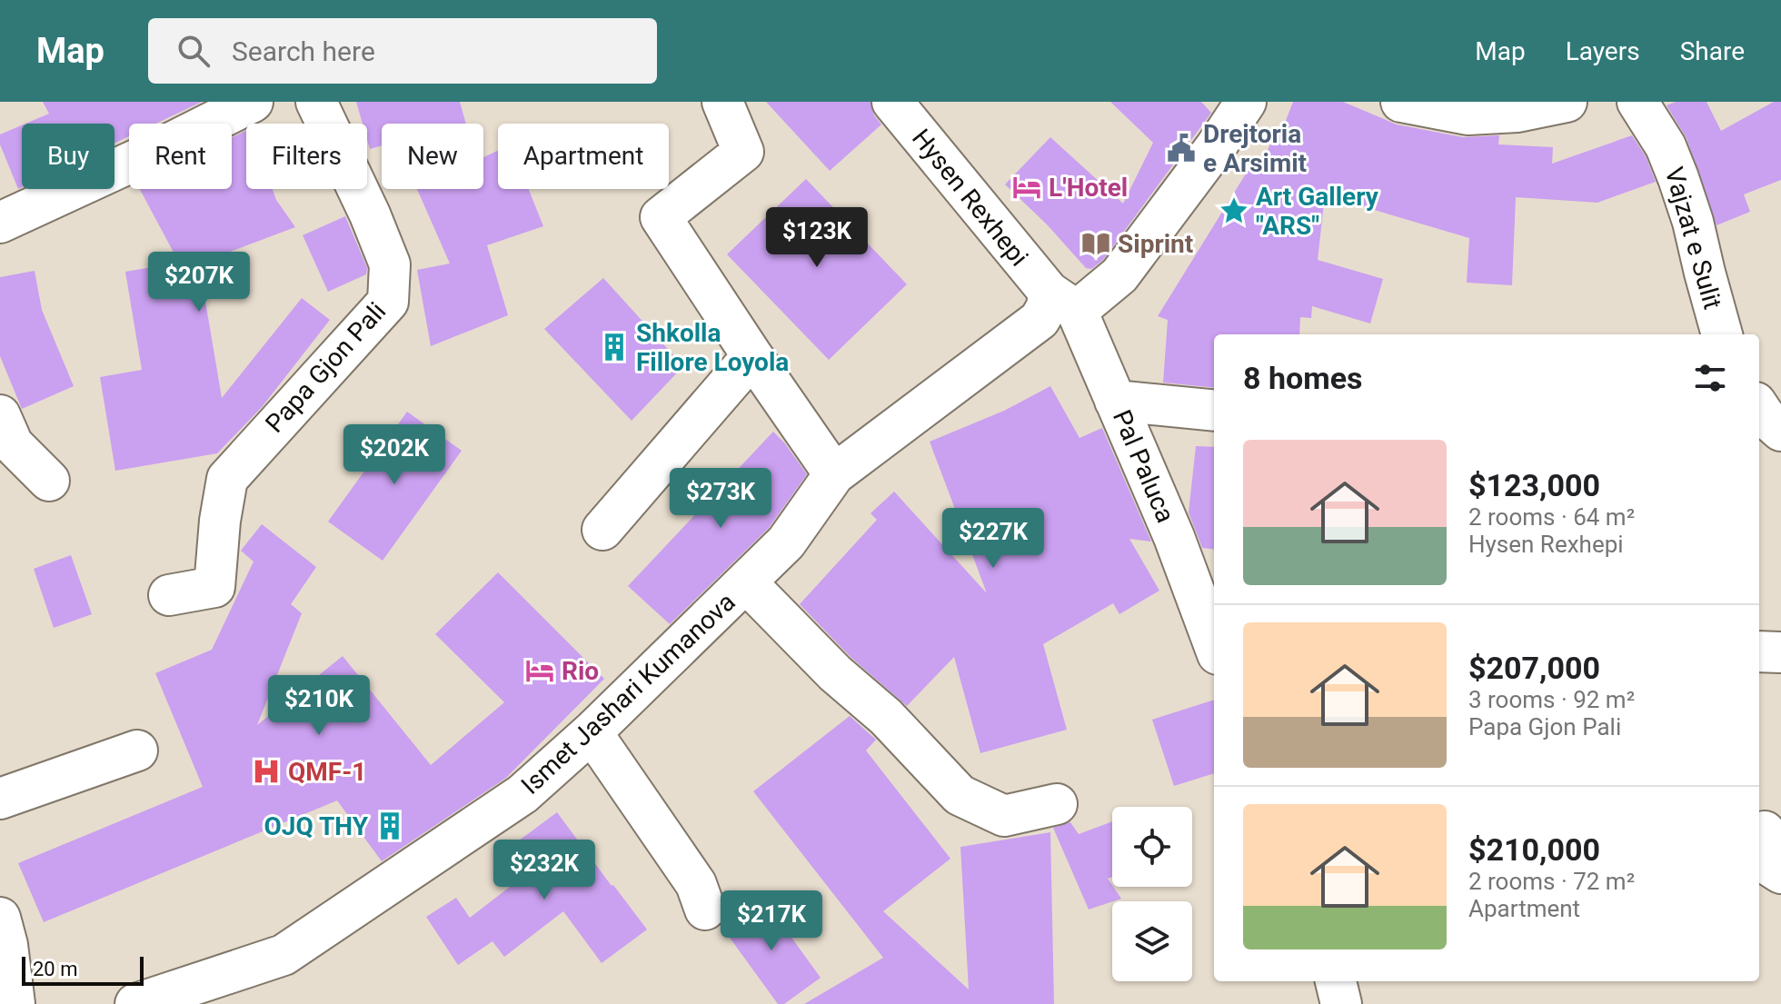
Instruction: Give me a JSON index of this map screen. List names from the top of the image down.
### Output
{
  "streets": {
    "street": [
      "Hysen Rexhepi",
      "Vajzat e Sulit",
      "Papa Gjon Pali",
      "Pal Paluca",
      "Ismet Jashari Kumanova"
    ]
  },
  "crossings": [
    ["Hysen Rexhepi", "Pal Paluca"],
    ["Hysen Rexhepi", "Ismet Jashari Kumanova"],
    ["Pal Paluca", "Ismet Jashari Kumanova"]
  ],
  "places": {
    "public building": ["Drejtoria e Arsimit"],
    "hotel": ["L'Hotel", "Rio"],
    "place": ["Art Gallery \"ARS\""],
    "library": ["Siprint"],
    "building": ["Shkolla Fillore Loyola", "OJQ THY"],
    "hospital": ["QMF-1"]
  },
  "scale_bar": "20 m",
  "page": {
    "header": "Map",
    "search": "Search here",
    "nav": ["Map", "Layers", "Share"],
    "chip": [
      "Buy",
      "Rent",
      "Filters",
      "New",
      "Apartment"
    ],
    "price": [
      "$123K",
      "$207K",
      "$202K",
      "$273K",
      "$227K",
      "$210K",
      "$232K",
      "$217K"
    ],
    "heading": "8 homes",
    "list": [
      {
        "name": "$123,000",
        "note": "2 rooms · 64 m² · Hysen Rexhepi"
      },
      {
        "name": "$207,000",
        "note": "3 rooms · 92 m² · Papa Gjon Pali"
      },
      {
        "name": "$210,000",
        "note": "2 rooms · 72 m² · Apartment"
      }
    ],
    "scale": "20 m"
  }
}
